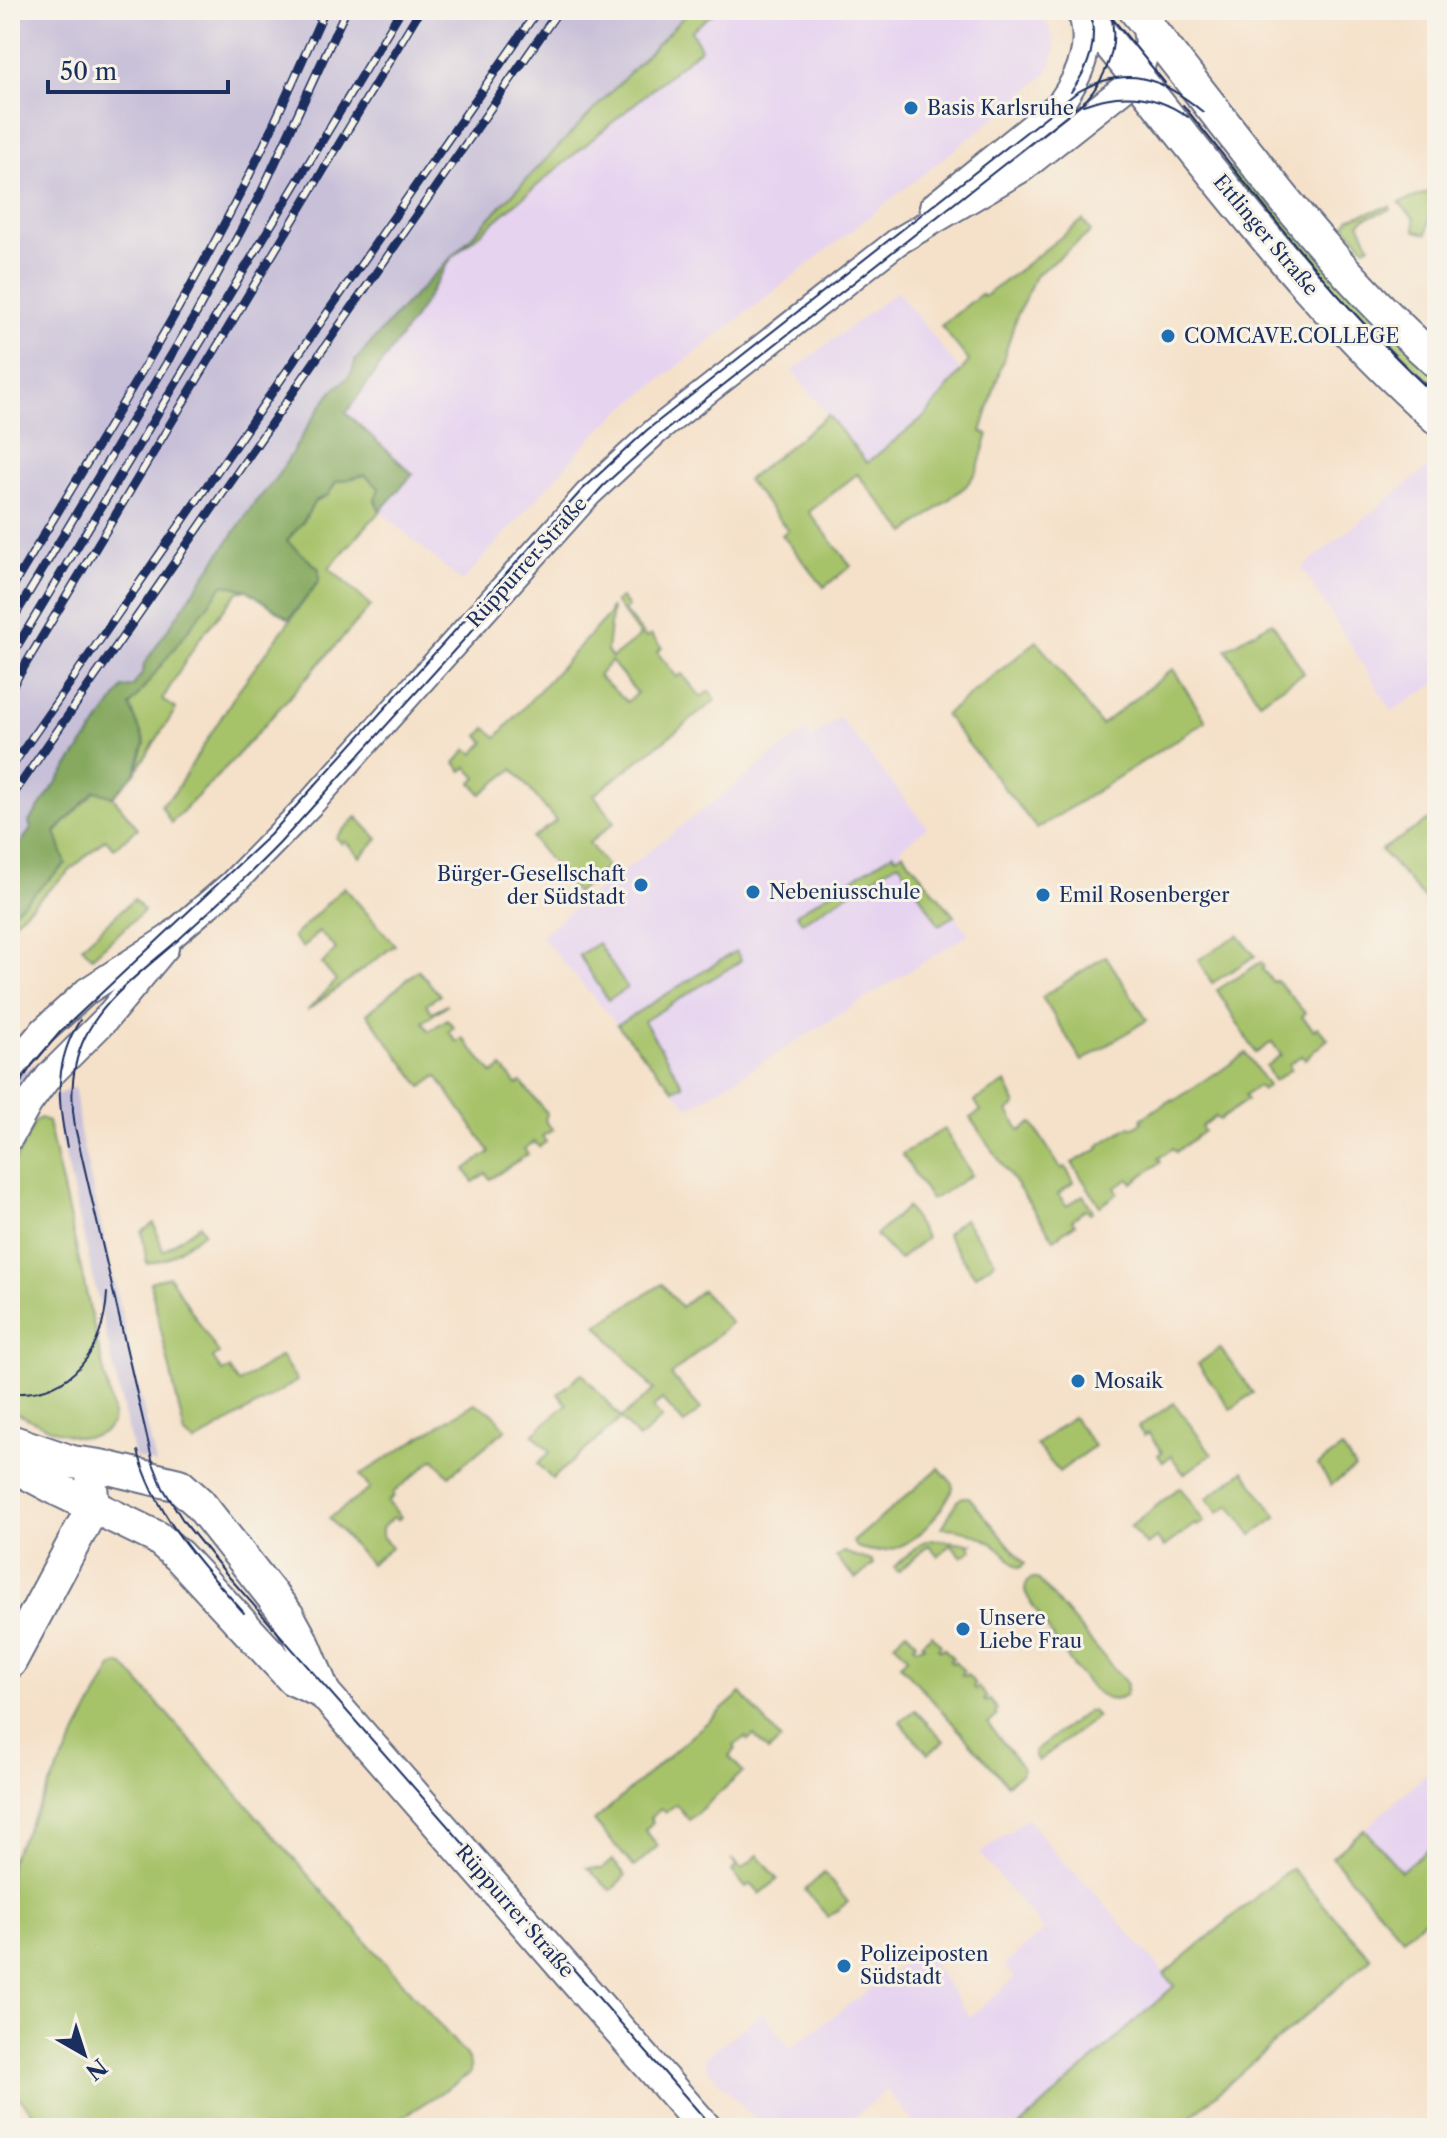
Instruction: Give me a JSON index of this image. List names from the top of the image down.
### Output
{
  "streets": {
    "main road": ["Ettlinger Straße", "Rüppurrer Straße"]
  },
  "crossings": [
    ["Ettlinger Straße", "Rüppurrer Straße"]
  ],
  "places": [
    "Basis Karlsruhe",
    "COMCAVE.COLLEGE",
    "Bürger-Gesellschaft der Südstadt",
    "Nebeniusschule",
    "Emil Rosenberger",
    "Mosaik",
    "Unsere Liebe Frau",
    "Polizeiposten Südstadt"
  ],
  "scale_bar": "50 m",
  "north": "bottom right"
}
